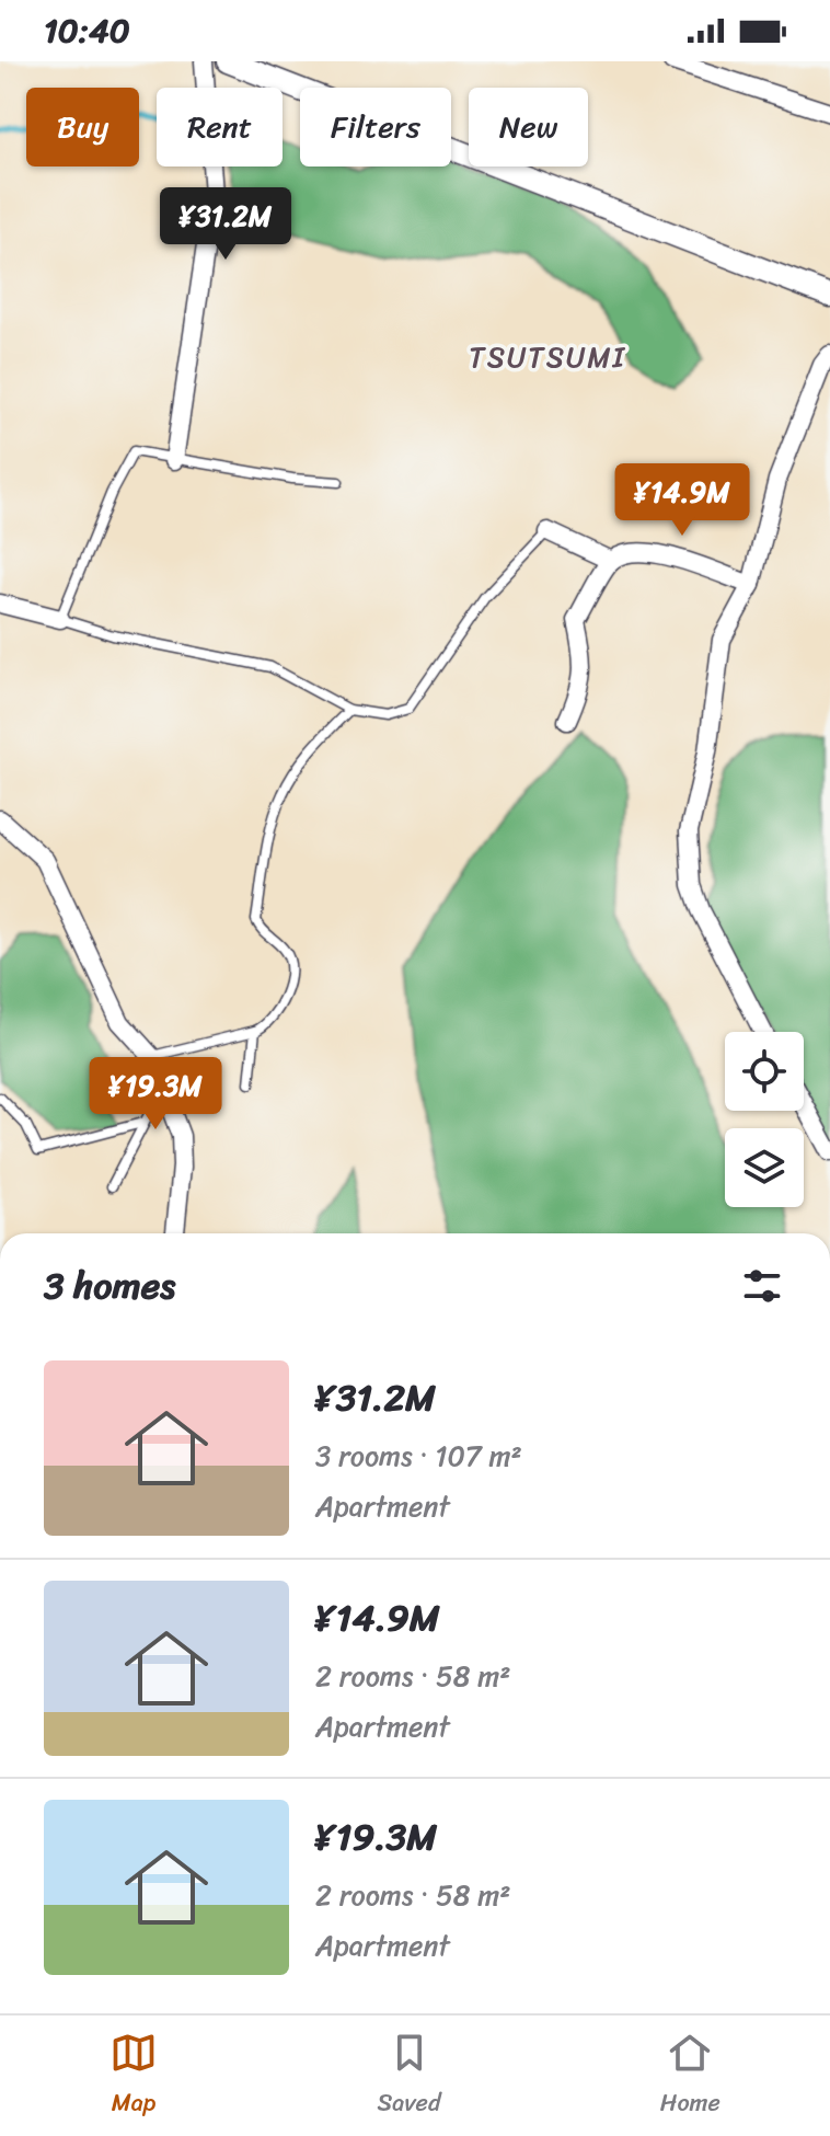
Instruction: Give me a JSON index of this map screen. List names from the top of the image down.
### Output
{
  "districts": ["TSUTSUMI"],
  "page": {
    "status": "10:40",
    "chip": [
      "Buy",
      "Rent",
      "Filters",
      "New"
    ],
    "price": ["¥31.2M", "¥14.9M", "¥19.3M"],
    "heading": "3 homes",
    "list": [
      {
        "name": "¥31.2M",
        "note": "3 rooms · 107 m² · Apartment"
      },
      {
        "name": "¥14.9M",
        "note": "2 rooms · 58 m² · Apartment"
      },
      {
        "name": "¥19.3M",
        "note": "2 rooms · 58 m² · Apartment"
      }
    ],
    "tabs": ["Map", "Saved", "Home"]
  }
}
